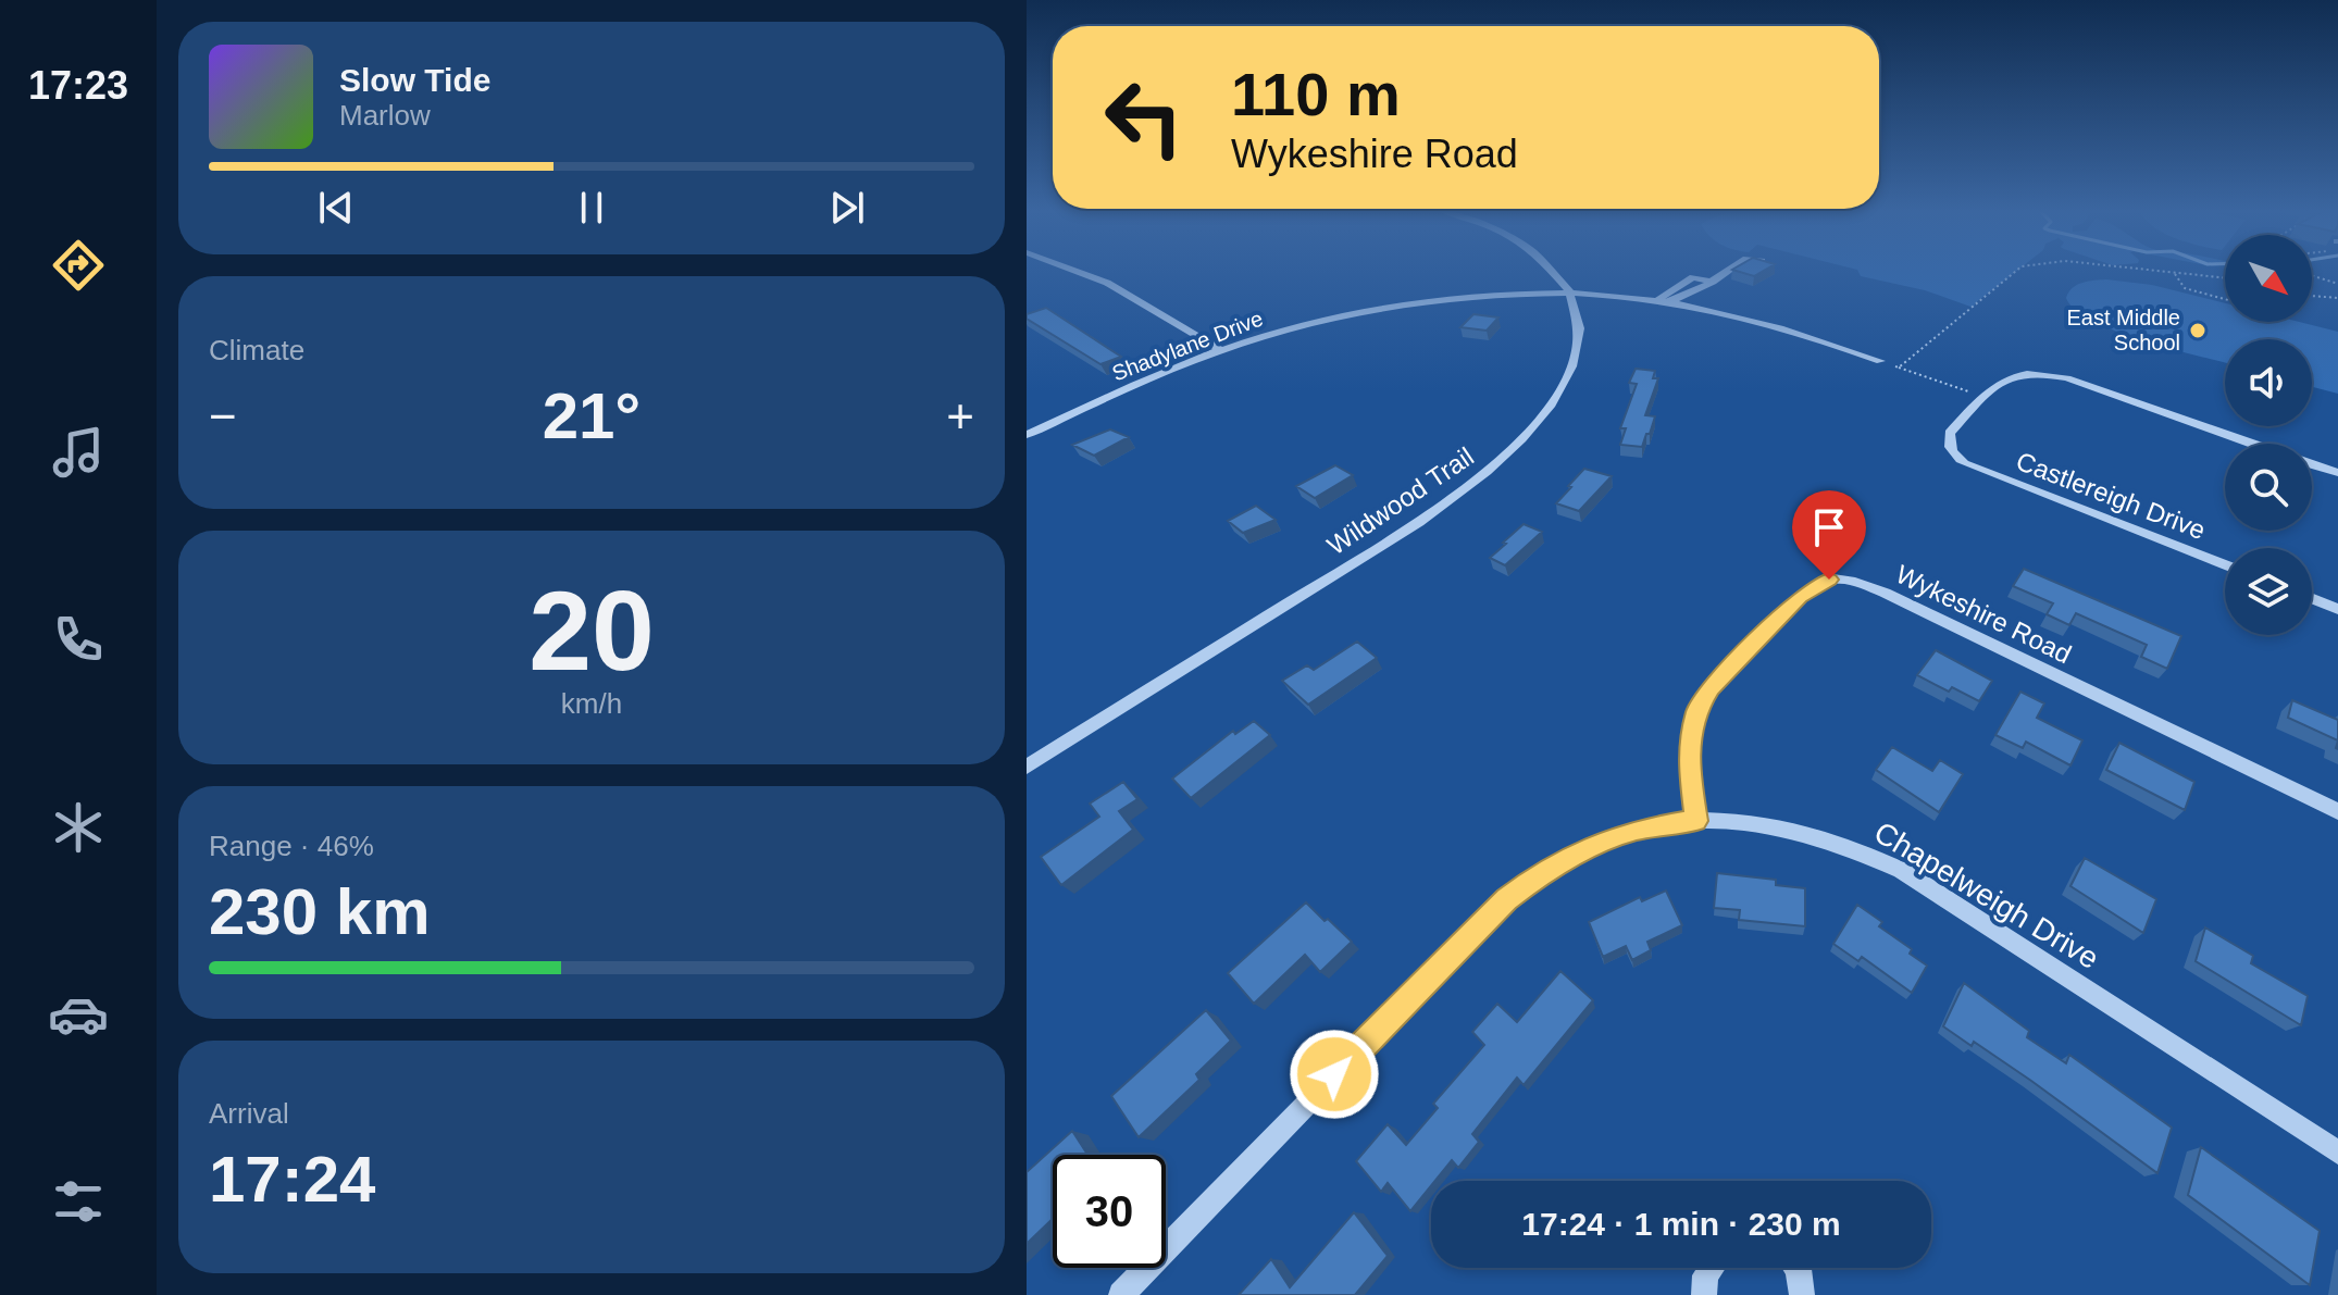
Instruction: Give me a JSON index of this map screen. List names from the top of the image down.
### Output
{
  "streets": {
    "street": [
      "Shadylane Drive",
      "Castlereigh Drive",
      "Wildwood Trail",
      "Wykeshire Road",
      "Chapelweigh Drive"
    ]
  },
  "crossings": [
    ["Shadylane Drive", "Wildwood Trail"],
    ["Wykeshire Road", "Chapelweigh Drive"]
  ],
  "places": ["East Middle School"],
  "north": "bottom right",
  "page": {
    "tabs": "17:23",
    "turn": ["110 m", "Wykeshire Road"],
    "song": ["Slow Tide", "Marlow"],
    "tile": [
      "Climate",
      ["20", "km/h"],
      ["Range · 46%", "230 km"],
      ["Arrival", "17:24"]
    ],
    "heat": ["−", "21°", "+"],
    "limit": "30",
    "trip": "17:24 · 1 min · 230 m"
  }
}
